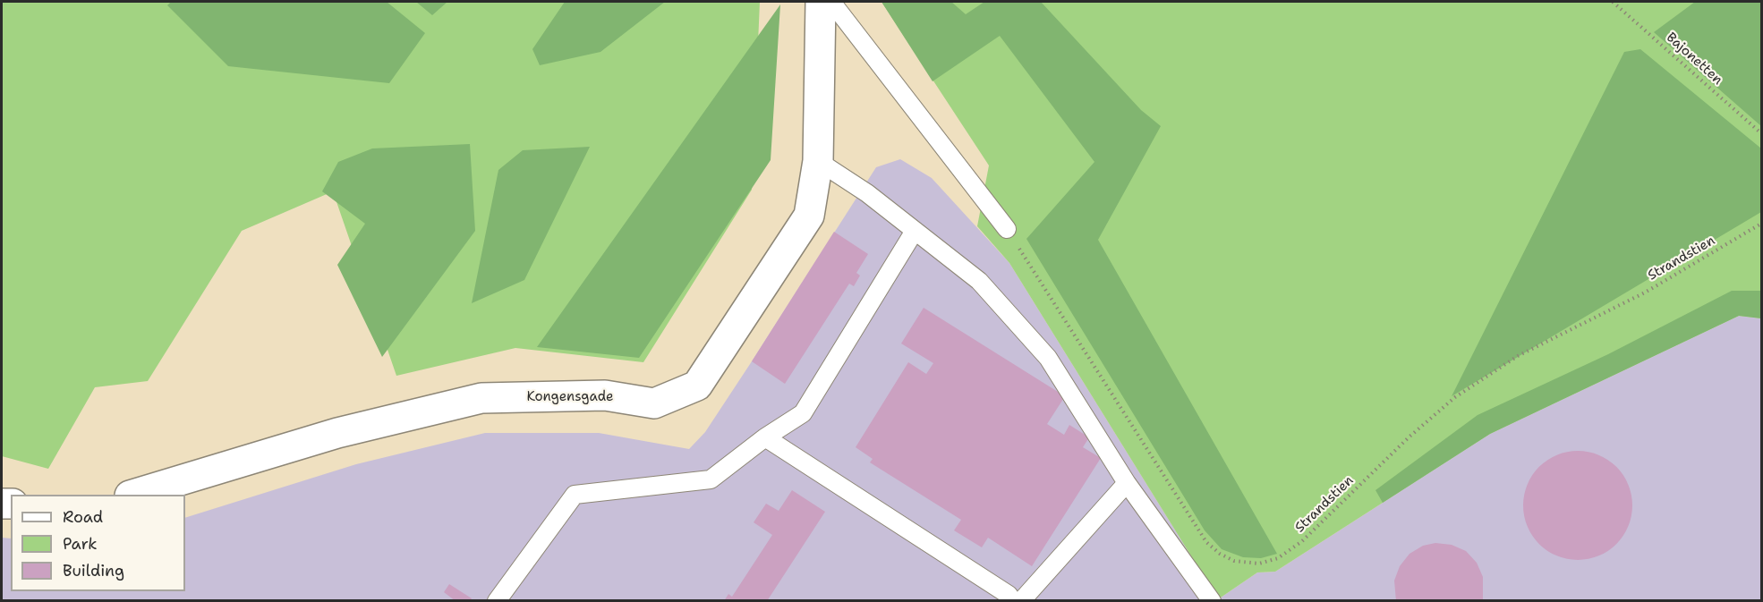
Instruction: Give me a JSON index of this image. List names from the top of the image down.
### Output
{
  "streets": {
    "street": ["Kongensgade"],
    "path": ["Bajonetten", "Strandstien"]
  },
  "legend": ["Road", "Park", "Building"]
}
